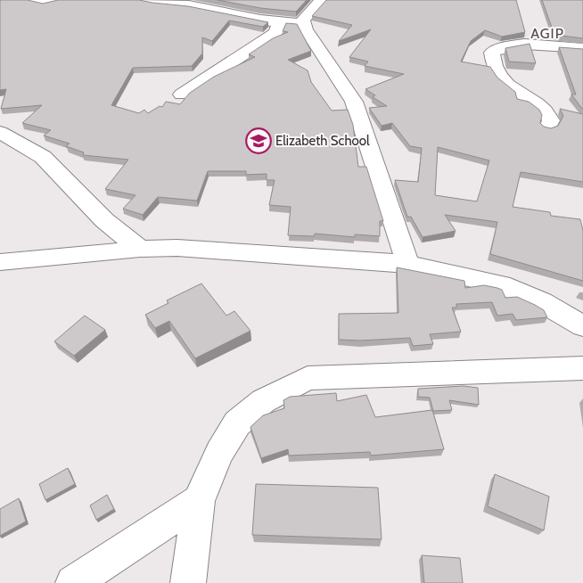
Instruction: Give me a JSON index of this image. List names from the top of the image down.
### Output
{
  "districts": ["AGIP"],
  "places": {
    "school or university": ["Elizabeth School"]
  }
}
